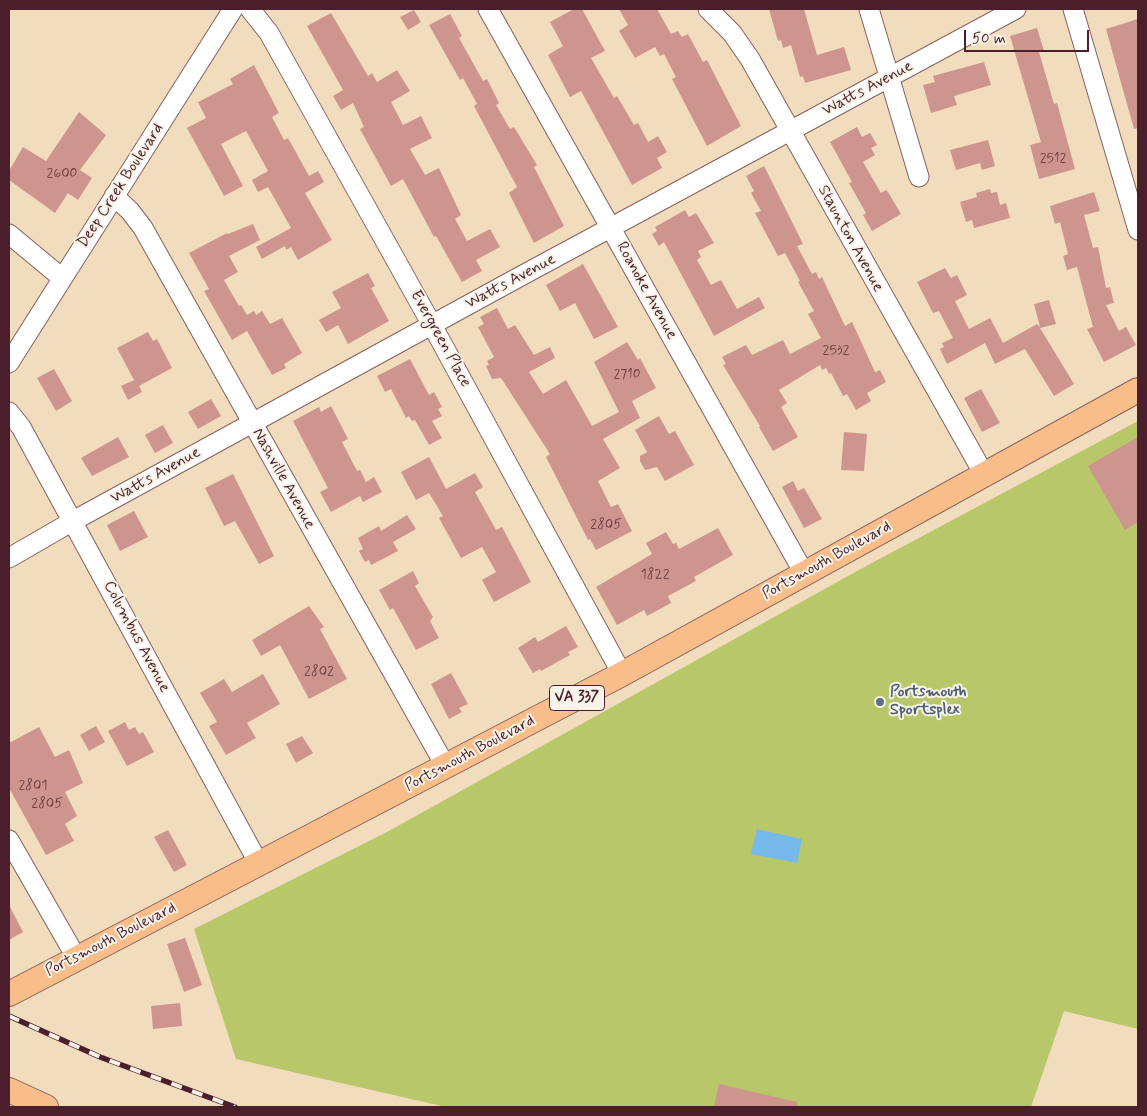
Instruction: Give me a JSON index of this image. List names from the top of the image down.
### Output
{
  "streets": {
    "main road": ["Portsmouth Boulevard", "VA 337"],
    "street": [
      "Watts Avenue",
      "Deep Creek Boulevard",
      "Staunton Avenue",
      "Roanoke Avenue",
      "Evergreen Place",
      "Nashville Avenue",
      "Columbus Avenue"
    ]
  },
  "crossings": [
    ["Watts Avenue", "Staunton Avenue"],
    ["Watts Avenue", "Roanoke Avenue"],
    ["Watts Avenue", "Evergreen Place"],
    ["Watts Avenue", "Nashville Avenue"],
    ["Watts Avenue", "Columbus Avenue"],
    ["Deep Creek Boulevard", "Nashville Avenue"],
    ["Staunton Avenue", "Portsmouth Boulevard"],
    ["Roanoke Avenue", "Portsmouth Boulevard"],
    ["Evergreen Place", "Portsmouth Boulevard"],
    ["Nashville Avenue", "Portsmouth Boulevard"],
    ["Portsmouth Boulevard", "Columbus Avenue"]
  ],
  "places": ["Portsmouth Sportsplex"],
  "house_numbers": [
    "2512",
    "2600",
    "2532",
    "2710",
    "2805",
    "1822",
    "2802",
    "2801",
    "2805"
  ],
  "scale_bar": "50 m"
}
